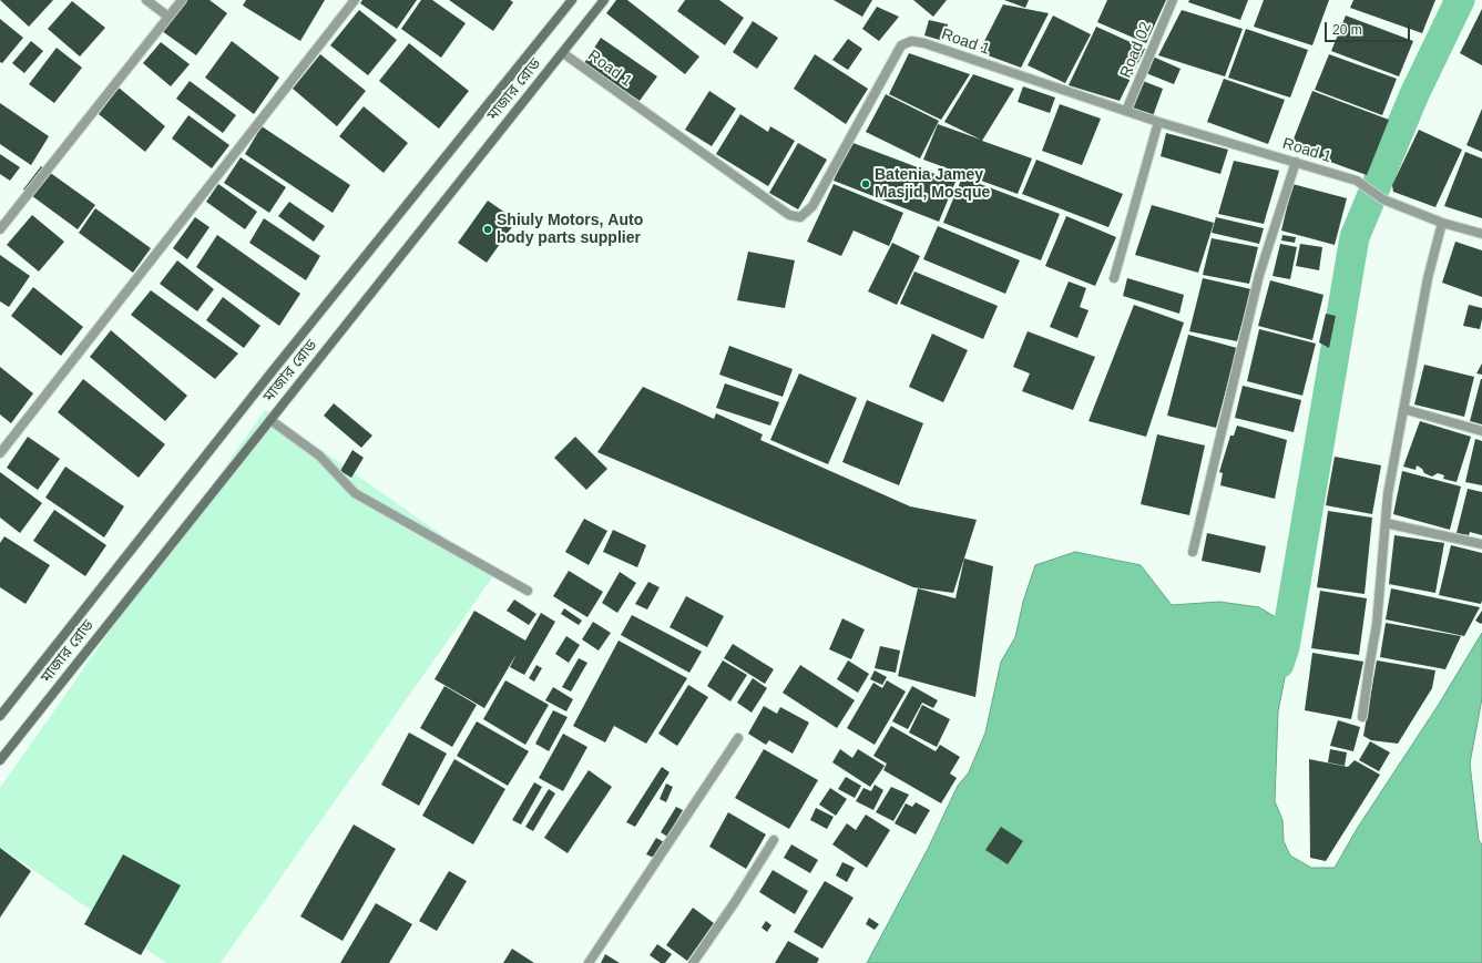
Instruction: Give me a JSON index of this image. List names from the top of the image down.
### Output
{
  "streets": {
    "main road": ["মাজার রোড"],
    "street": ["Road 1", "Road 02"]
  },
  "crossings": [
    ["Road 1", "Road 02"],
    ["Road 1", "মাজার রোড"]
  ],
  "places": ["Batenia Jamey Masjid, Mosque", "Shiuly Motors, Auto body parts supplier"],
  "scale_bar": "20 m"
}
